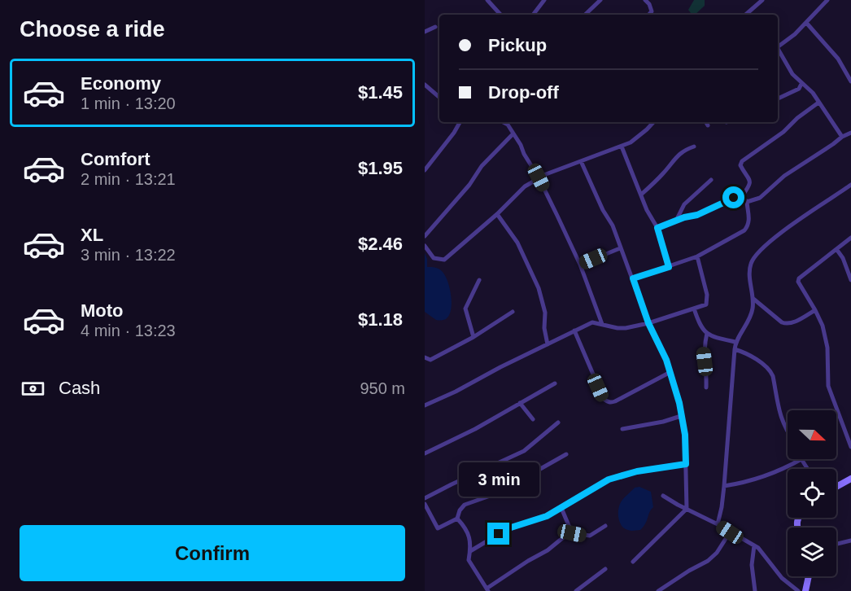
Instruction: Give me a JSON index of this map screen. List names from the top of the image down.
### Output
{
  "north": "right",
  "page": {
    "heading": "Choose a ride",
    "banner": ["Pickup", "Drop-off"],
    "list": [
      {
        "name": "Economy",
        "note": "1 min · 13:20",
        "value": "$1.45"
      },
      {
        "name": "Comfort",
        "note": "2 min · 13:21",
        "value": "$1.95"
      },
      {
        "name": "XL",
        "note": "3 min · 13:22",
        "value": "$2.46"
      },
      {
        "name": "Moto",
        "note": "4 min · 13:23",
        "value": "$1.18"
      }
    ],
    "pay": ["Cash", "950 m"],
    "bubble": "3 min",
    "buttons": "Confirm"
  }
}
